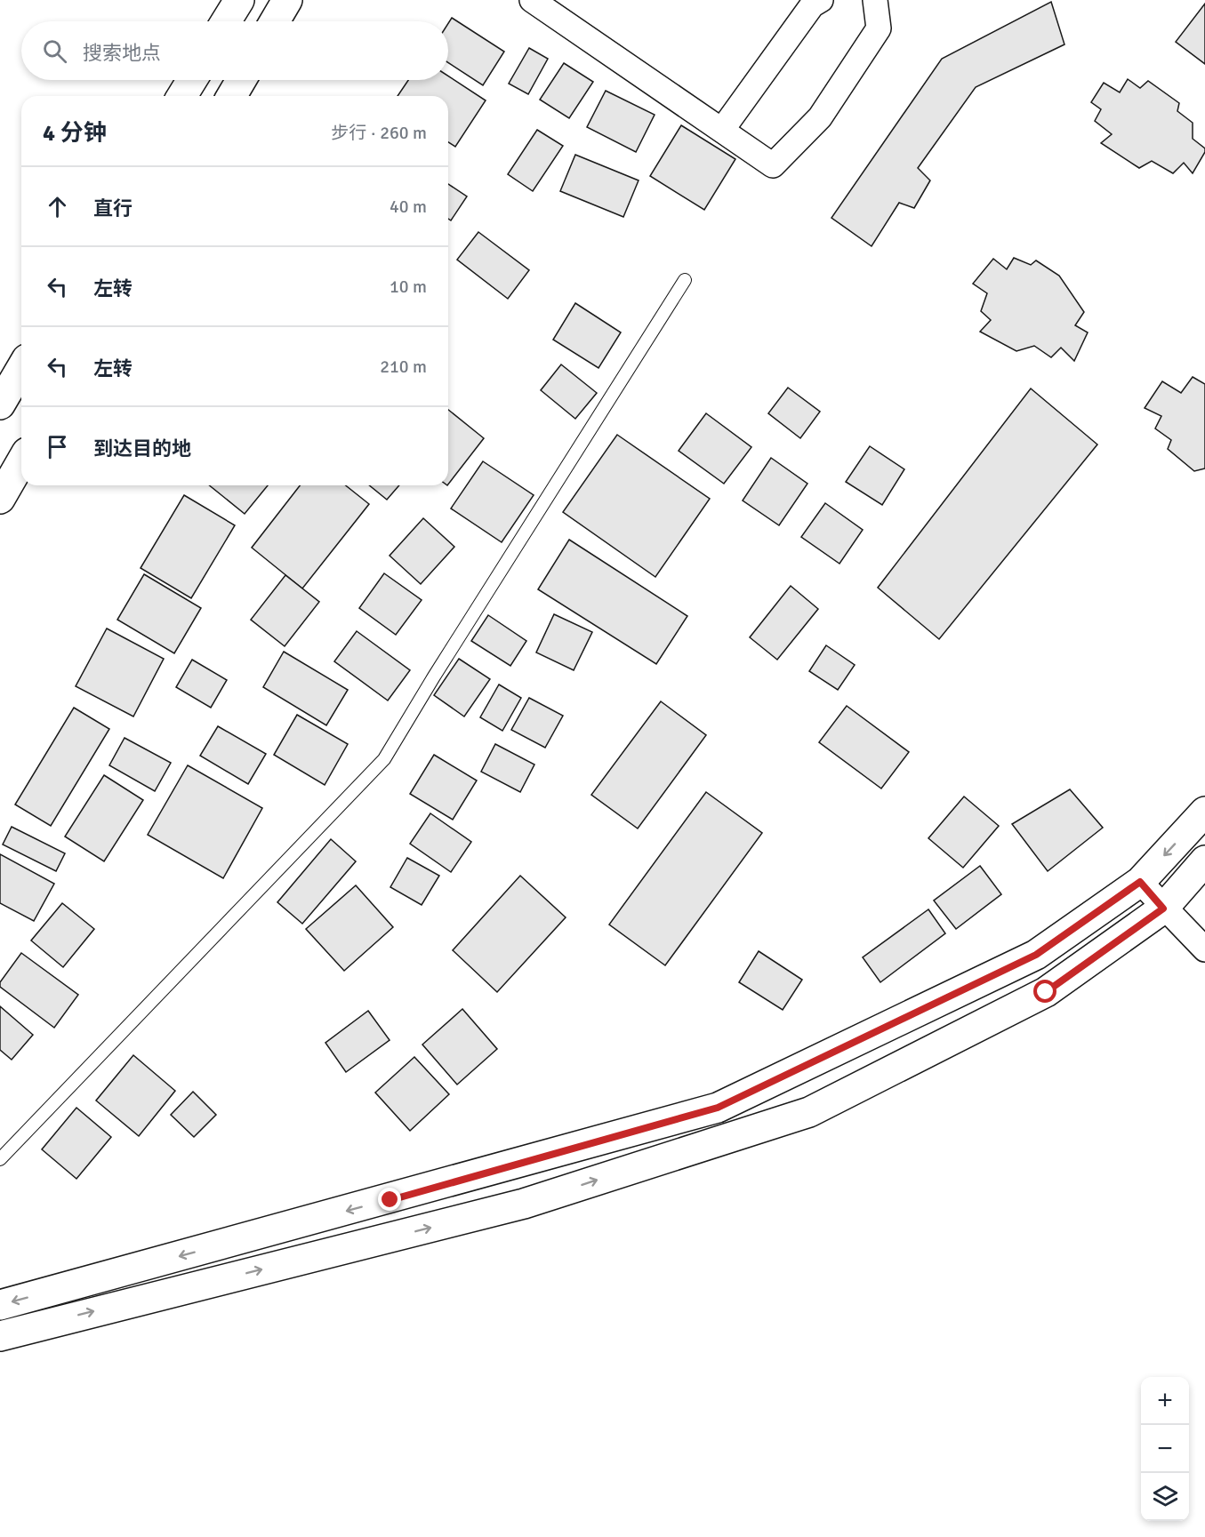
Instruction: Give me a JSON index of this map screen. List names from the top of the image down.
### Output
{
  "page": {
    "search": "搜索地点",
    "heading": ["4 分钟", "步行 · 260 m"],
    "list": [
      ["直行", "40 m"],
      ["左转", "10 m"],
      ["左转", "210 m"],
      "到达目的地"
    ],
    "map_buttons": ["+", "−"]
  }
}
